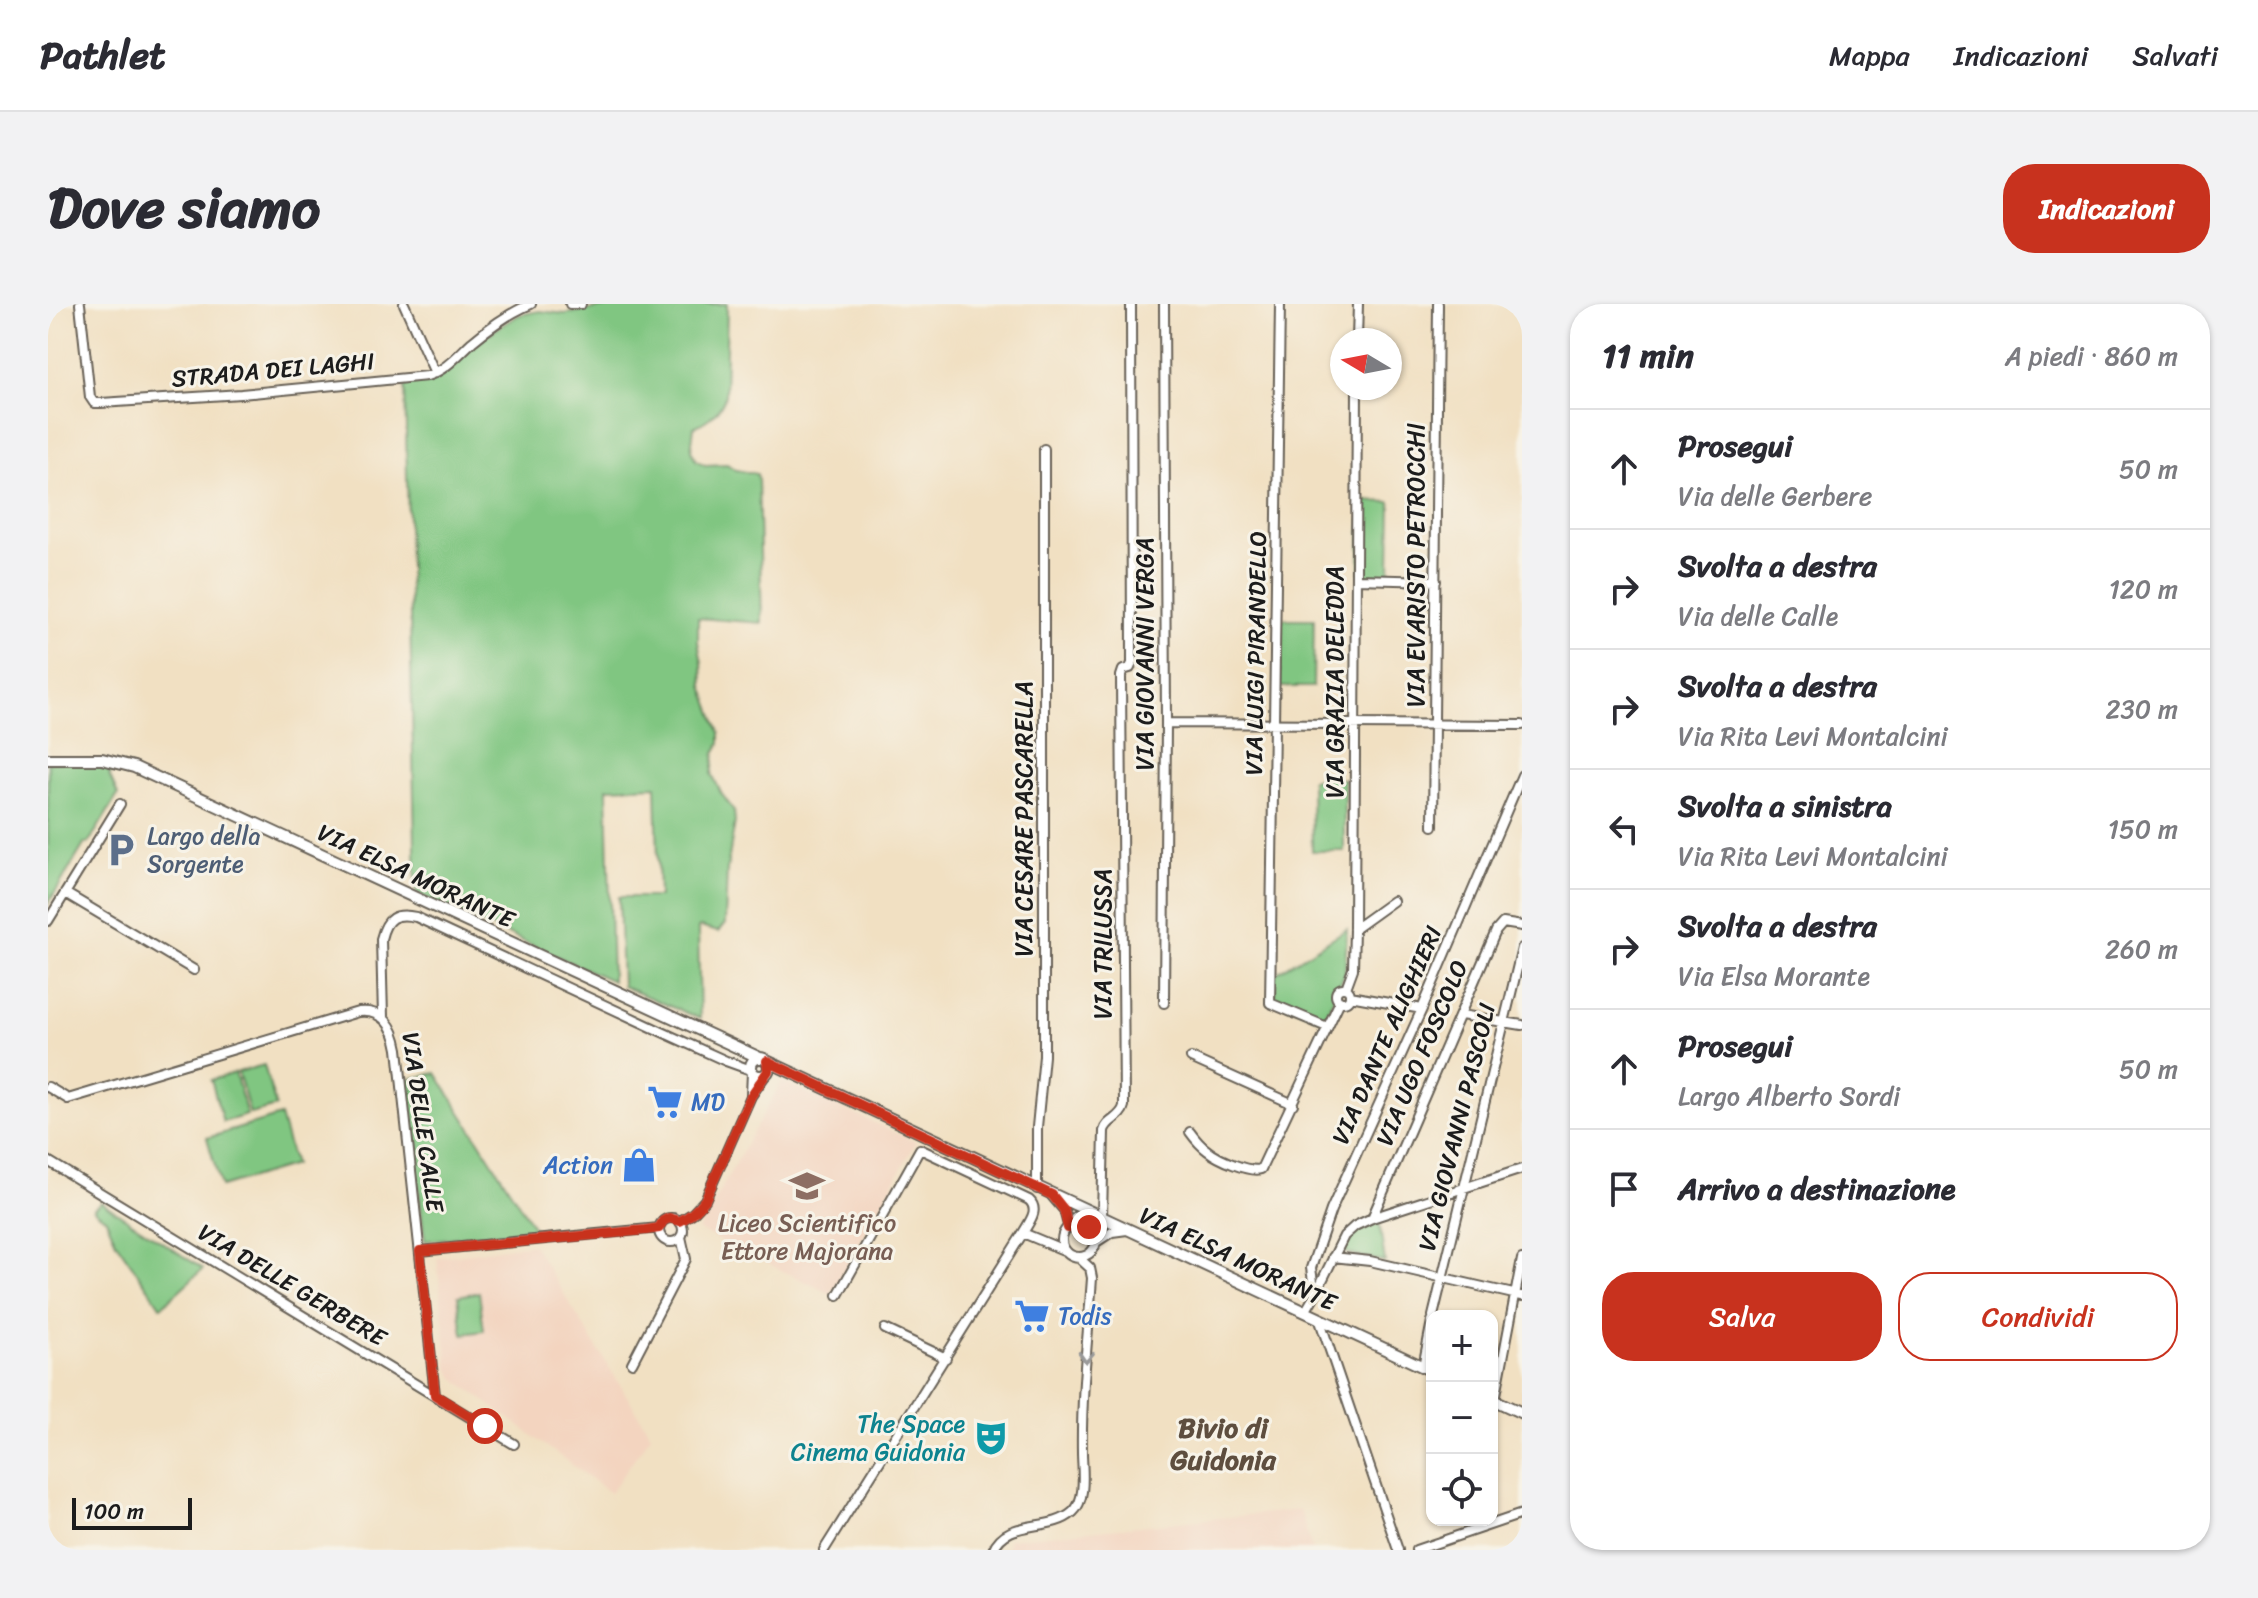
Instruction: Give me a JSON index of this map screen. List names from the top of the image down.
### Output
{
  "streets": {
    "street": [
      "STRADA DEI LAGHI",
      "VIA EVARISTO PETROCCHI",
      "VIA LUIGI PIRANDELLO",
      "VIA GIOVANNI VERGA",
      "VIA GRAZIA DELEDDA",
      "VIA CESARE PASCARELLA",
      "VIA ELSA MORANTE",
      "VIA TRILUSSA",
      "VIA DANTE ALIGHIERI",
      "VIA UGO FOSCOLO",
      "VIA DELLE CALLE",
      "VIA GIOVANNI PASCOLI",
      "VIA DELLE GERBERE"
    ]
  },
  "crossings": [
    ["VIA CESARE PASCARELLA", "VIA ELSA MORANTE"],
    ["VIA ELSA MORANTE", "VIA TRILUSSA"],
    ["VIA DELLE CALLE", "VIA DELLE GERBERE"]
  ],
  "districts": ["Bivio di Guidonia"],
  "places": {
    "parking": ["Largo della Sorgente"],
    "supermarket": ["MD", "Todis"],
    "shop": ["Action"],
    "school or university": ["Liceo Scientifico Ettore Majorana"],
    "theatre": ["The Space Cinema Guidonia"]
  },
  "scale_bar": "100 m",
  "north": "left",
  "page": {
    "header": "Pathlet",
    "nav": ["Mappa", "Indicazioni", "Salvati"],
    "title": "Dove siamo",
    "buttons": [
      "Indicazioni",
      ["Salva", "Condividi"]
    ],
    "heading": ["11 min", "A piedi · 860 m"],
    "list": [
      ["Prosegui", "Via delle Gerbere", "50 m"],
      ["Svolta a destra", "Via delle Calle", "120 m"],
      ["Svolta a destra", "Via Rita Levi Montalcini", "230 m"],
      ["Svolta a sinistra", "Via Rita Levi Montalcini", "150 m"],
      ["Svolta a destra", "Via Elsa Morante", "260 m"],
      ["Prosegui", "Largo Alberto Sordi", "50 m"],
      "Arrivo a destinazione"
    ],
    "map_buttons": ["+", "−"],
    "scale": "100 m"
  }
}
